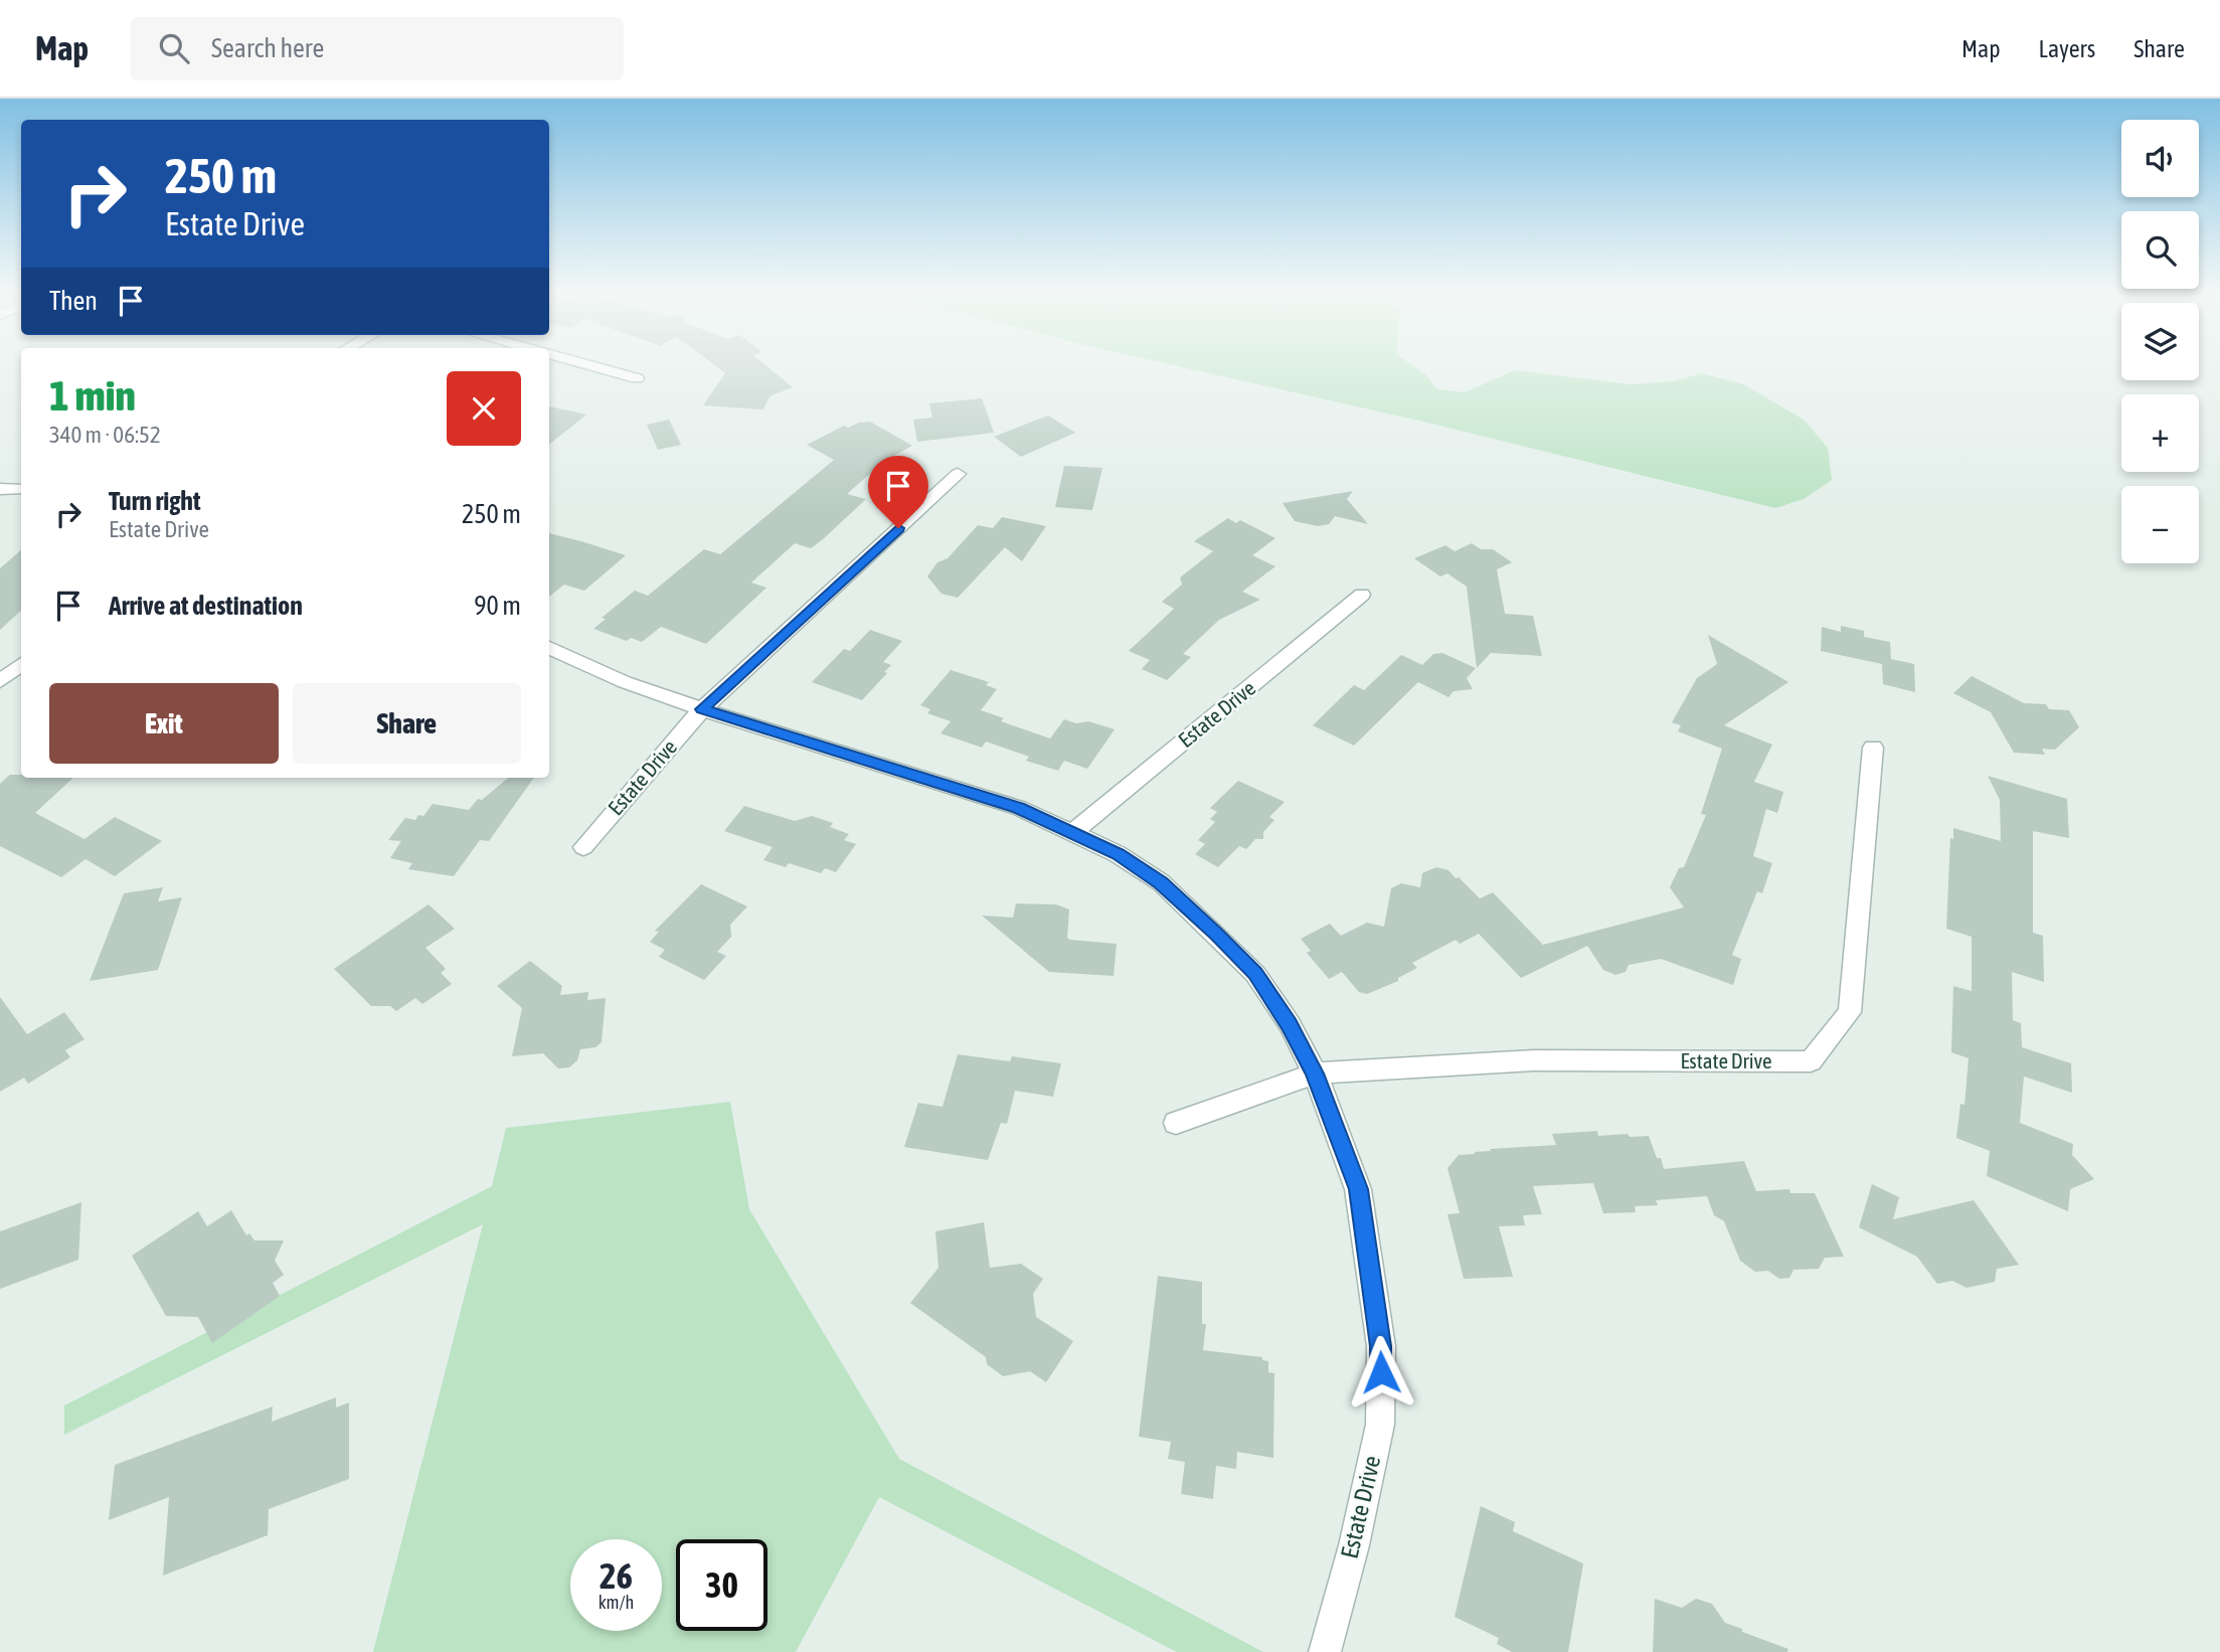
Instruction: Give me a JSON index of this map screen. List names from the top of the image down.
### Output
{
  "streets": {
    "street": ["Estate Drive"]
  },
  "page": {
    "header": "Map",
    "search": "Search here",
    "nav": ["Map", "Layers", "Share"],
    "map_buttons": ["+", "−"],
    "turn": ["250 m", "Estate Drive"],
    "then": "Then",
    "heading": ["1 min", "340 m · 06:52"],
    "list": [
      {
        "name": "Turn right",
        "note": "Estate Drive",
        "value": "250 m"
      },
      {
        "name": "Arrive at destination",
        "value": "90 m"
      }
    ],
    "buttons": ["Exit", "Share"],
    "speed": "26 km/h",
    "limit": "30"
  }
}
